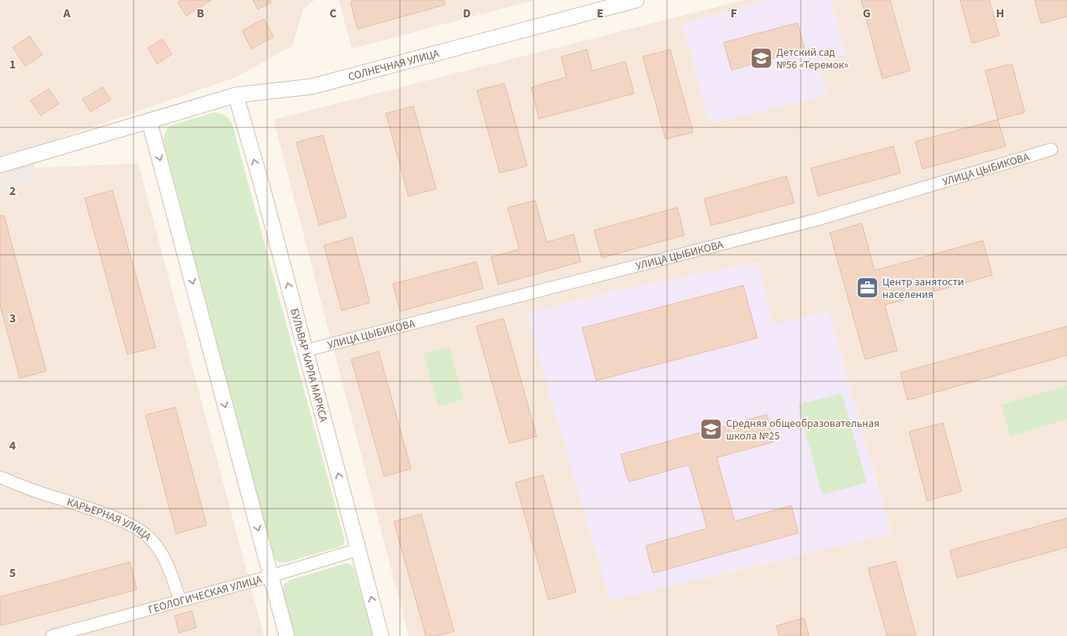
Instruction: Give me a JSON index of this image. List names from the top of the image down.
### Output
{
  "streets": {
    "street": [
      "СОЛНЕЧНАЯ УЛИЦА",
      "УЛИЦА ЦЫБИКОВА",
      "БУЛЬВАР КАРЛА МАРКСА",
      "КАРЬЕРНАЯ УЛИЦА",
      "ГЕОЛОГИЧЕСКАЯ УЛИЦА"
    ]
  },
  "crossings": [
    ["СОЛНЕЧНАЯ УЛИЦА", "БУЛЬВАР КАРЛА МАРКСА"],
    ["УЛИЦА ЦЫБИКОВА", "БУЛЬВАР КАРЛА МАРКСА"],
    ["БУЛЬВАР КАРЛА МАРКСА", "ГЕОЛОГИЧЕСКАЯ УЛИЦА"],
    ["КАРЬЕРНАЯ УЛИЦА", "ГЕОЛОГИЧЕСКАЯ УЛИЦА"]
  ],
  "places": {
    "school or university": ["Детский сад №56 «Теремок»", "Средняя общеобразовательная школа №25"],
    "office": ["Центр занятости населения"]
  },
  "grid": {
    "columns": [
      "A",
      "B",
      "C",
      "D",
      "E",
      "F",
      "G",
      "H"
    ],
    "rows": [
      "1",
      "2",
      "3",
      "4",
      "5"
    ]
  }
}
